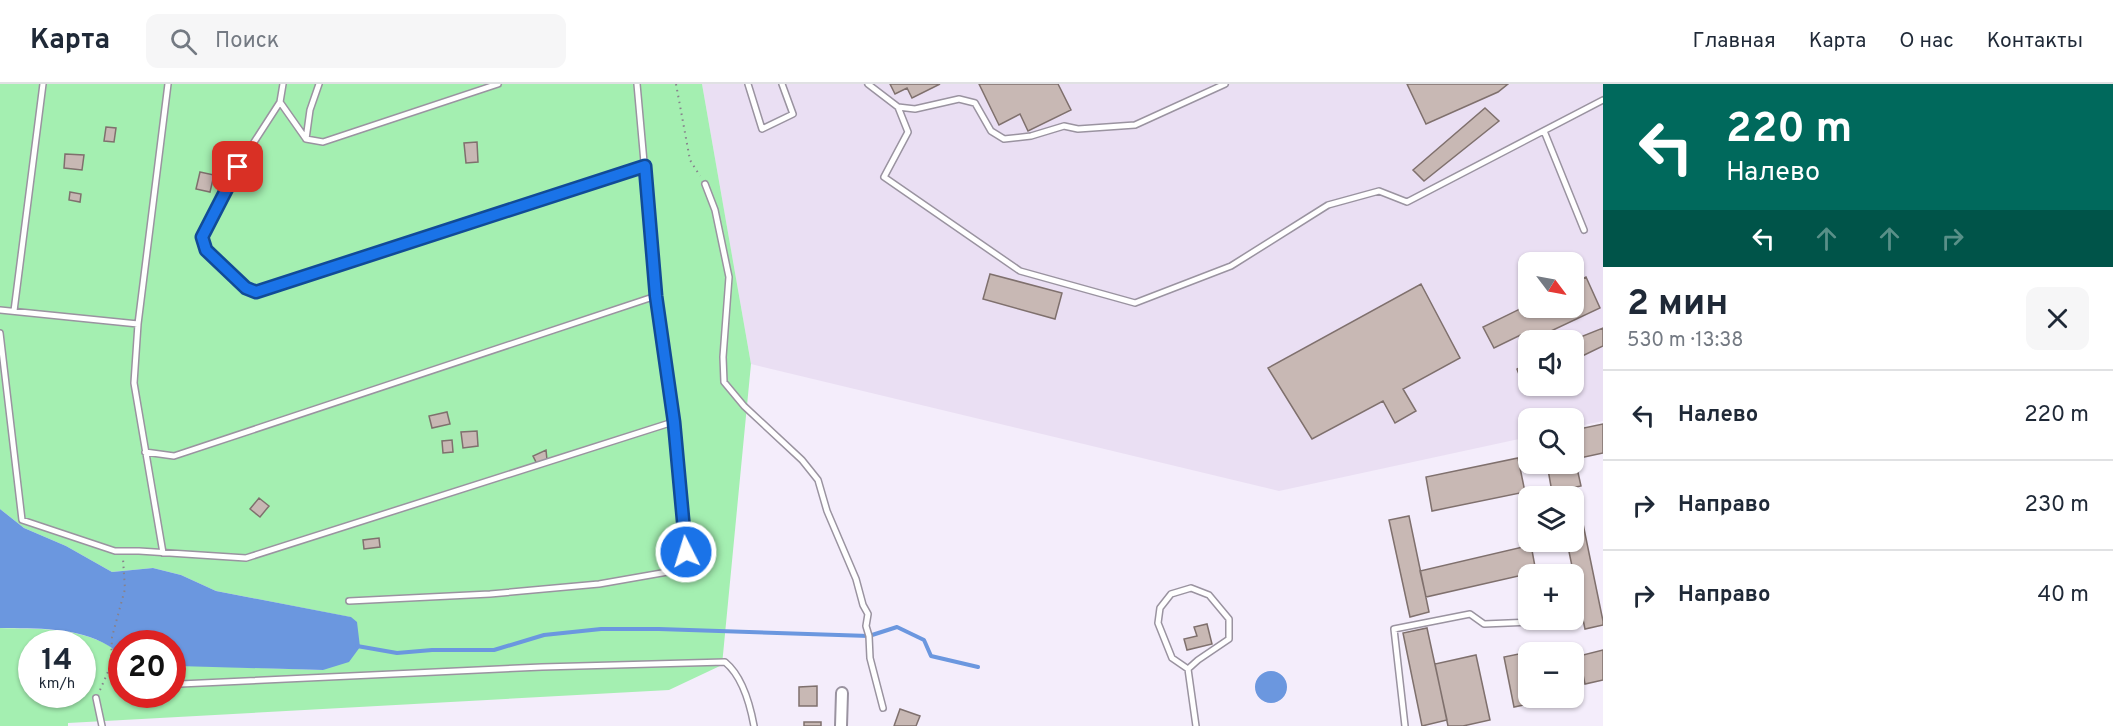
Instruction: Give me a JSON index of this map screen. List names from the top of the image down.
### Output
{
  "north": "bottom right",
  "page": {
    "header": "Карта",
    "search": "Поиск",
    "nav": [
      "Главная",
      "Карта",
      "О нас",
      "Контакты"
    ],
    "turn": ["220 m", "Налево"],
    "map_buttons": ["+", "−"],
    "heading": ["2 мин", "530 m · 13:38"],
    "list": [
      {
        "name": "Налево",
        "value": "220 m"
      },
      {
        "name": "Направо",
        "value": "230 m"
      },
      {
        "name": "Направо",
        "value": "40 m"
      }
    ],
    "speed": "14 km/h",
    "limit": "20"
  }
}
